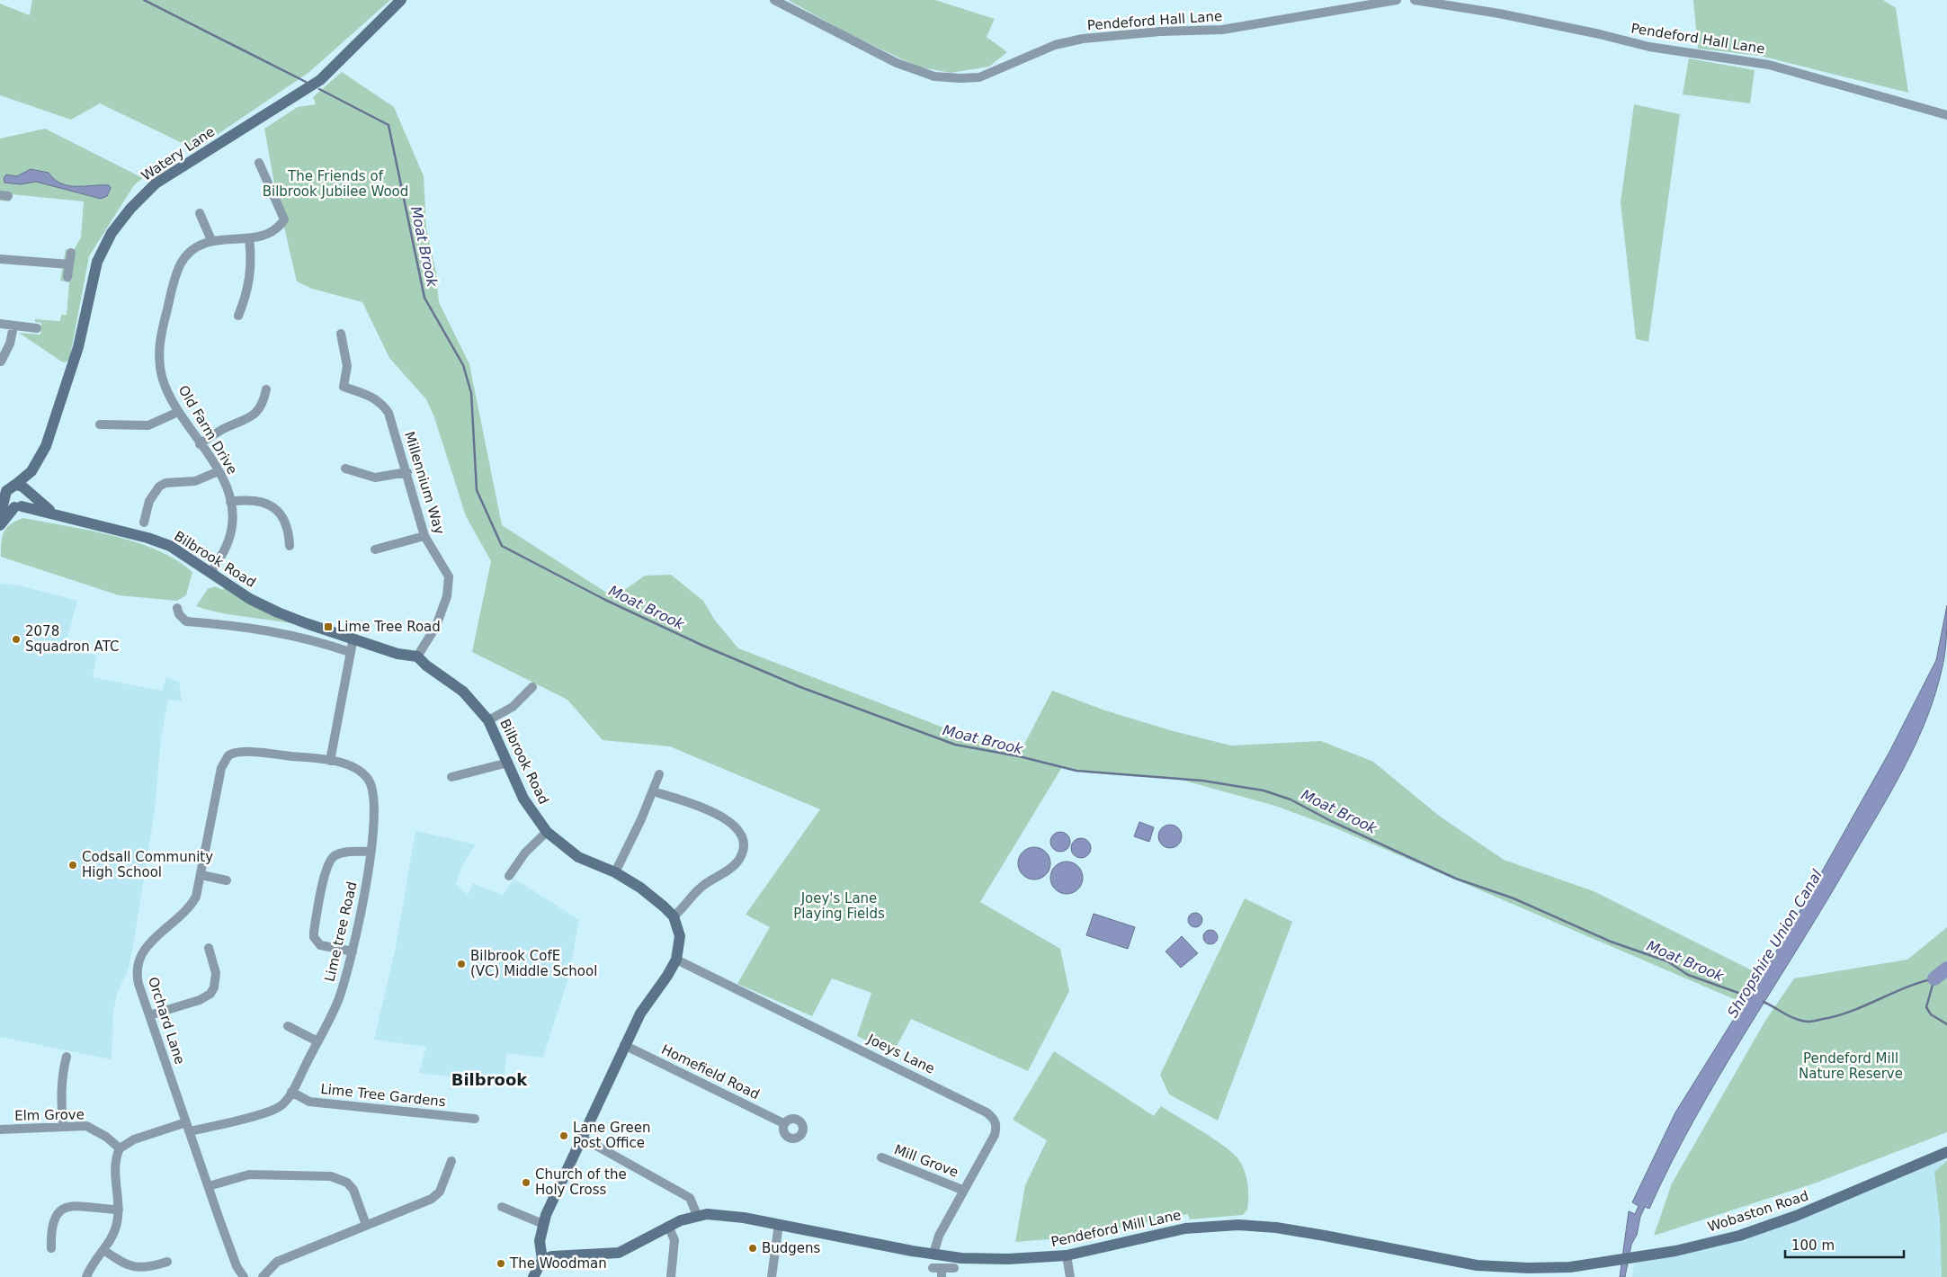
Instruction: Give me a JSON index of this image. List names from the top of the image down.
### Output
{
  "streets": {
    "street": [
      "Pendeford Hall Lane",
      "Watery Lane",
      "Old Farm Drive",
      "Millennium Way",
      "Bilbrook Road",
      "Lime tree Road",
      "Orchard Lane",
      "Joeys Lane",
      "Homefield Road",
      "Lime Tree Gardens",
      "Elm Grove",
      "Mill Grove",
      "Wobaston Road",
      "Pendeford Mill Lane"
    ]
  },
  "crossings": [
    ["Watery Lane", "Bilbrook Road"],
    ["Old Farm Drive", "Bilbrook Road"],
    ["Millennium Way", "Bilbrook Road"],
    ["Lime tree Road", "Orchard Lane"],
    ["Lime tree Road", "Lime Tree Gardens"],
    ["Joeys Lane", "Mill Grove"],
    ["Joeys Lane", "Pendeford Mill Lane"],
    ["Wobaston Road", "Pendeford Mill Lane"]
  ],
  "districts": ["Bilbrook"],
  "water": ["Moat Brook", "Shropshire Union Canal"],
  "parks": ["The Friends of Bilbrook Jubilee Wood", "Joey's Lane Playing Fields", "Pendeford Mill Nature Reserve"],
  "places": {
    "transit": ["Lime Tree Road"],
    "other": [
      "2078 Squadron ATC",
      "Codsall Community High School",
      "Bilbrook CofE (VC) Middle School",
      "Lane Green Post Office",
      "Church of the Holy Cross",
      "Budgens",
      "The Woodman"
    ]
  },
  "scale_bar": "100 m"
}
